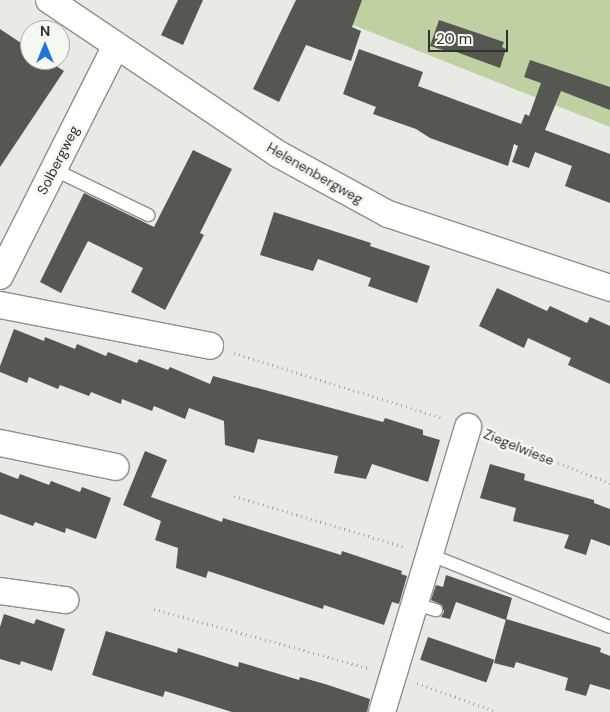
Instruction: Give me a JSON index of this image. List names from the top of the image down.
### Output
{
  "streets": {
    "street": ["Solbergweg", "Helenenbergweg", "Ziegelwiese"]
  },
  "crossings": [
    ["Solbergweg", "Helenenbergweg"]
  ],
  "scale_bar": "20 m",
  "north": "top"
}
